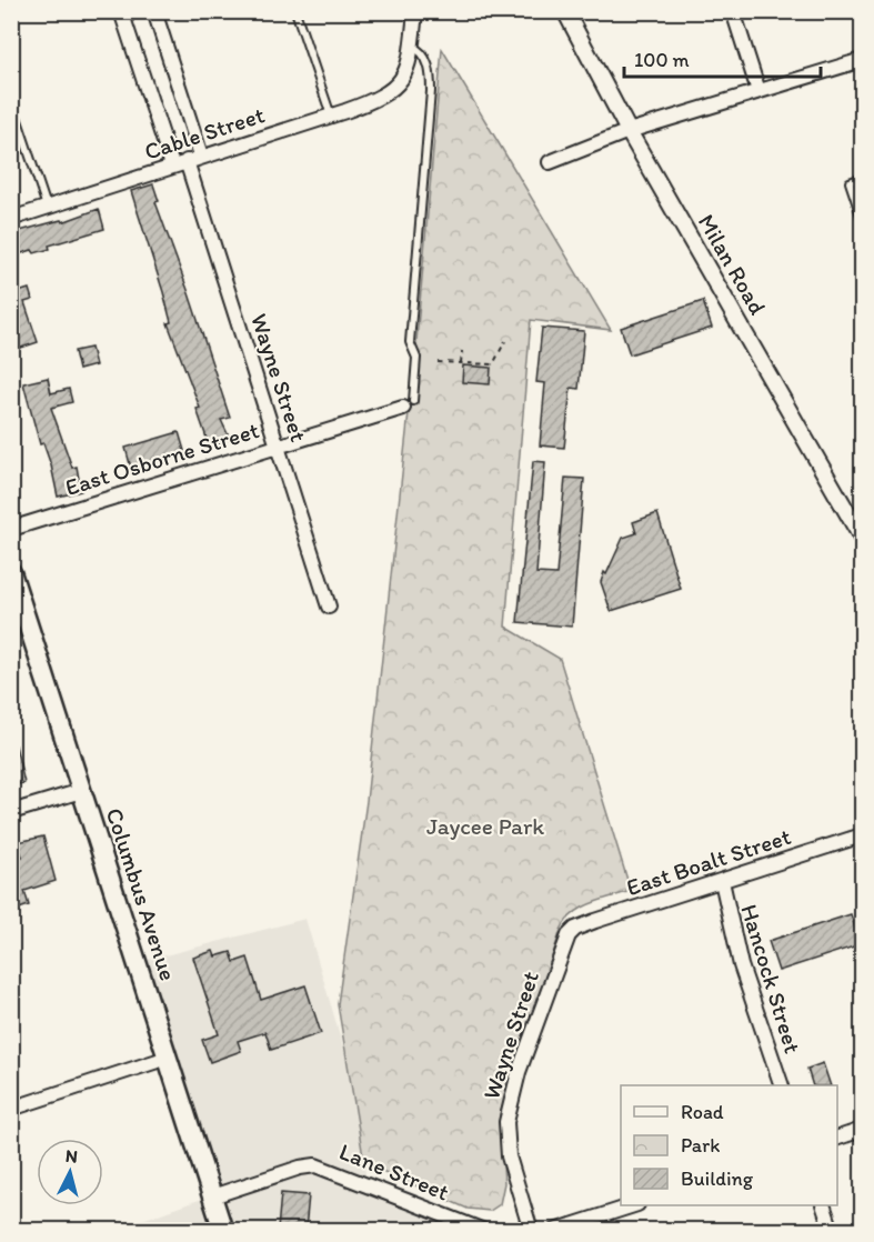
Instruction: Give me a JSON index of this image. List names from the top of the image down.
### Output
{
  "streets": {
    "main road": ["Columbus Avenue"],
    "street": [
      "Cable Street",
      "Milan Road",
      "Wayne Street",
      "East Osborne Street",
      "East Boalt Street",
      "Hancock Street",
      "Lane Street"
    ]
  },
  "crossings": [
    ["Cable Street", "Wayne Street"],
    ["Wayne Street", "East Osborne Street"],
    ["Wayne Street", "East Boalt Street"],
    ["East Boalt Street", "Hancock Street"],
    ["Columbus Avenue", "Lane Street"]
  ],
  "parks": ["Jaycee Park"],
  "legend": ["Road", "Park", "Building"],
  "scale_bar": "100 m",
  "north": "top"
}
